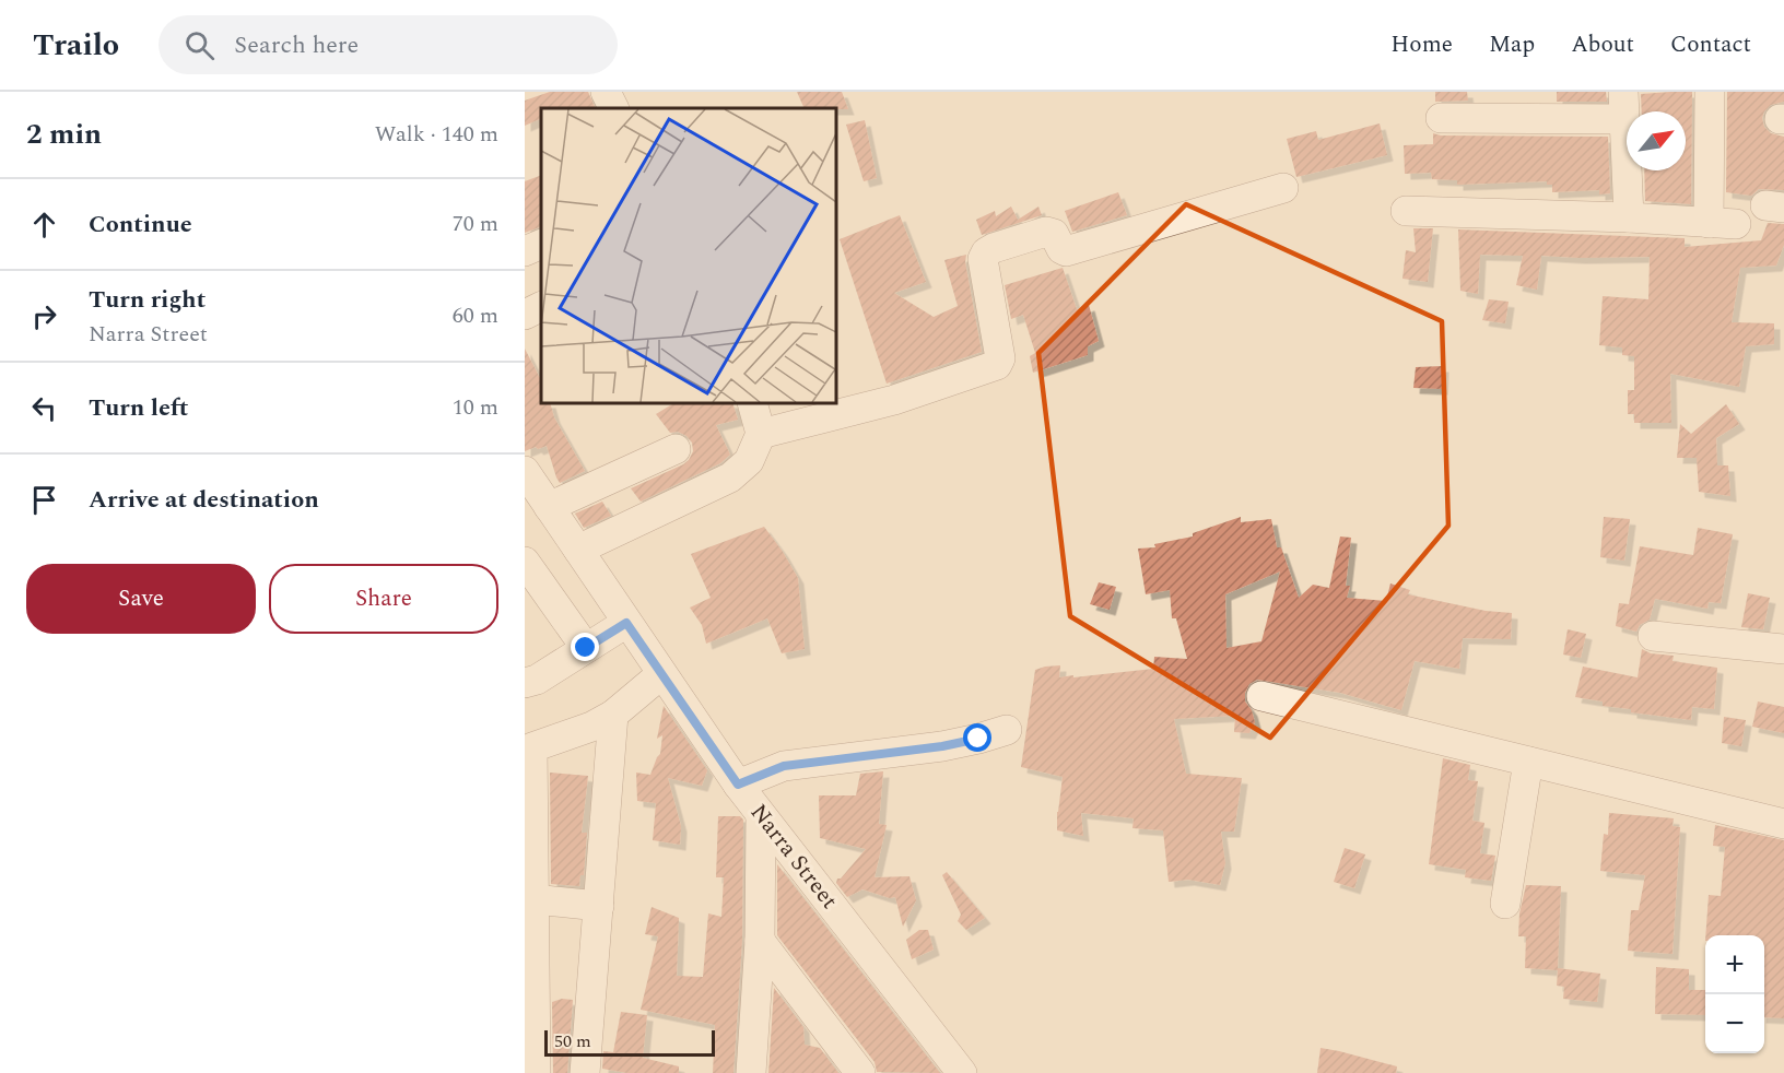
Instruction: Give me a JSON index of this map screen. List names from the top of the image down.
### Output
{
  "streets": {
    "street": ["Narra Street"]
  },
  "scale_bar": "50 m",
  "north": "top right",
  "page": {
    "header": "Trailo",
    "search": "Search here",
    "nav": [
      "Home",
      "Map",
      "About",
      "Contact"
    ],
    "heading": ["2 min", "Walk · 140 m"],
    "list": [
      ["Continue", "70 m"],
      ["Turn right", "Narra Street", "60 m"],
      ["Turn left", "10 m"],
      "Arrive at destination"
    ],
    "buttons": ["Save", "Share"],
    "map_buttons": ["+", "−"],
    "scale": "50 m"
  }
}
